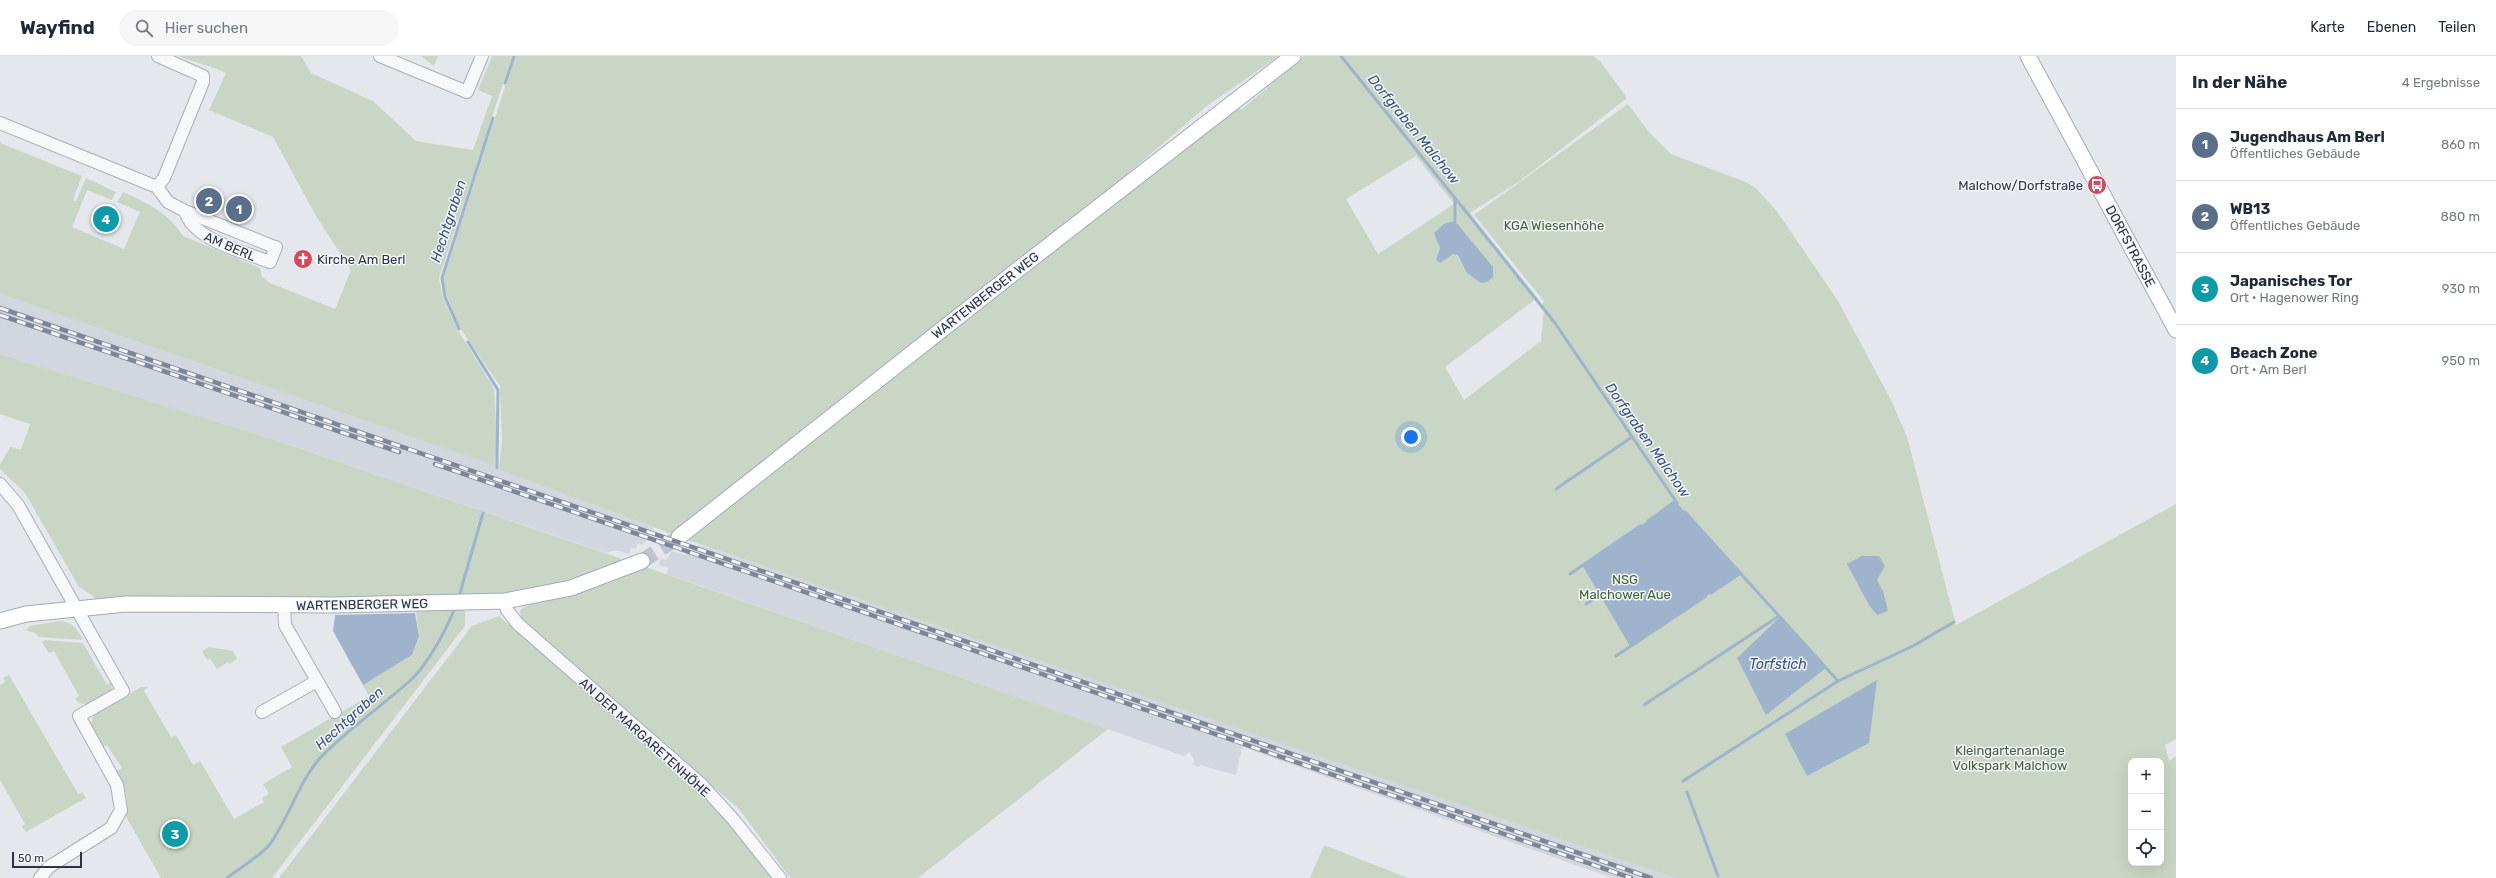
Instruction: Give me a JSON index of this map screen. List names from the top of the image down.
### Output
{
  "streets": {
    "main road": ["DORFSTRASSE", "WARTENBERGER WEG"],
    "street": ["AM BERL", "AN DER MARGARETENHÖHE"]
  },
  "crossings": [
    ["WARTENBERGER WEG", "AN DER MARGARETENHÖHE"]
  ],
  "water": ["Dorfgraben Malchow", "Hechtgraben", "Torfstich"],
  "parks": ["KGA Wiesenhöhe", "NSG Malchower Aue", "Kleingartenanlage Volkspark Malchow"],
  "places": {
    "bus stop": ["Malchow/Dorfstraße"],
    "church": ["Kirche Am Berl"]
  },
  "scale_bar": "50 m",
  "page": {
    "header": "Wayfind",
    "search": "Hier suchen",
    "nav": ["Karte", "Ebenen", "Teilen"],
    "heading": ["In der Nähe", "4 Ergebnisse"],
    "list": [
      {
        "mark": "1",
        "name": "Jugendhaus Am Berl",
        "note": "Öffentliches Gebäude",
        "value": "860 m"
      },
      {
        "mark": "2",
        "name": "WB13",
        "note": "Öffentliches Gebäude",
        "value": "880 m"
      },
      {
        "mark": "3",
        "name": "Japanisches Tor",
        "note": "Ort · Hagenower Ring",
        "value": "930 m"
      },
      {
        "mark": "4",
        "name": "Beach Zone",
        "note": "Ort · Am Berl",
        "value": "950 m"
      }
    ],
    "pins": [
      "2",
      "1",
      "4",
      "3"
    ],
    "map_buttons": ["+", "−"],
    "scale": "50 m"
  }
}
